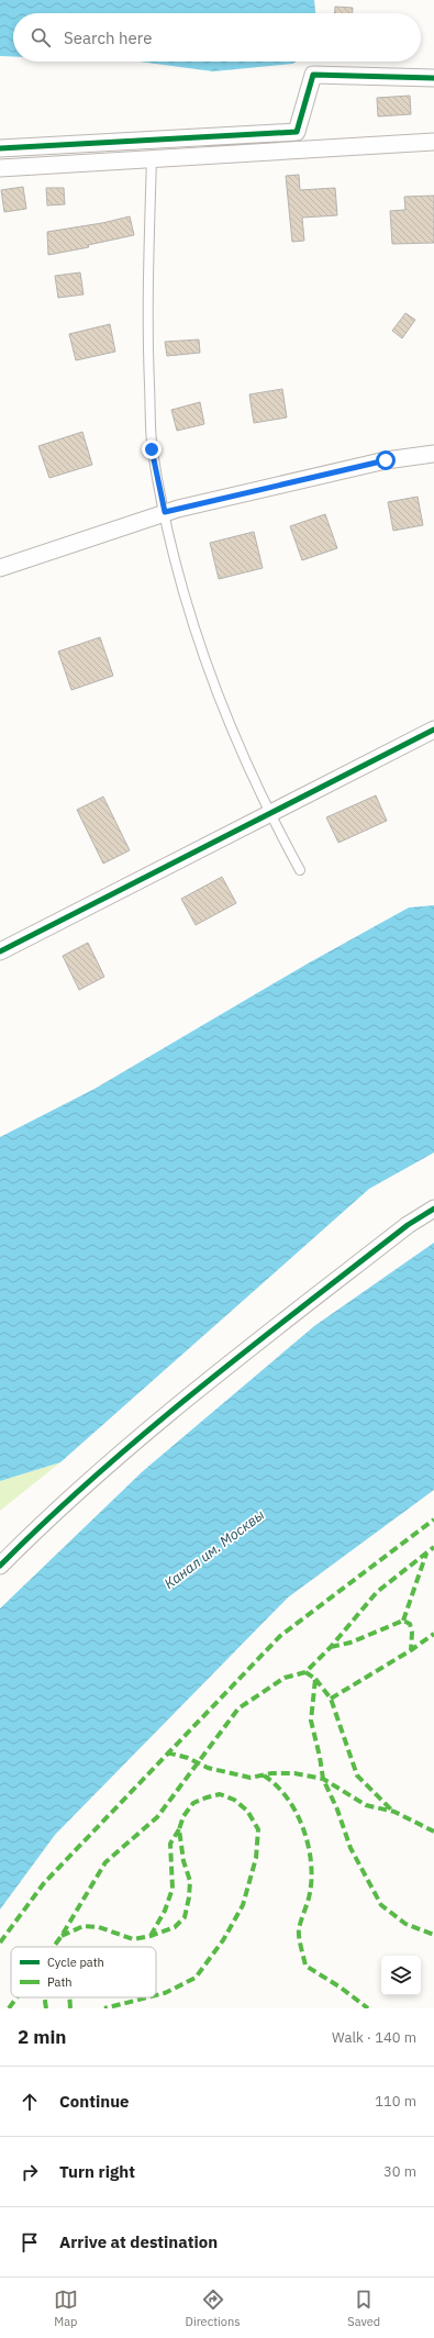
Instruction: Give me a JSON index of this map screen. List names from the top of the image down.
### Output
{
  "water": ["Канал им. Москвы"],
  "legend": ["Cycle path", "Path"],
  "page": {
    "search": "Search here",
    "heading": ["2 min", "Walk · 140 m"],
    "list": [
      ["Continue", "110 m"],
      ["Turn right", "30 m"],
      "Arrive at destination"
    ],
    "nav": ["Map", "Directions", "Saved"]
  }
}
